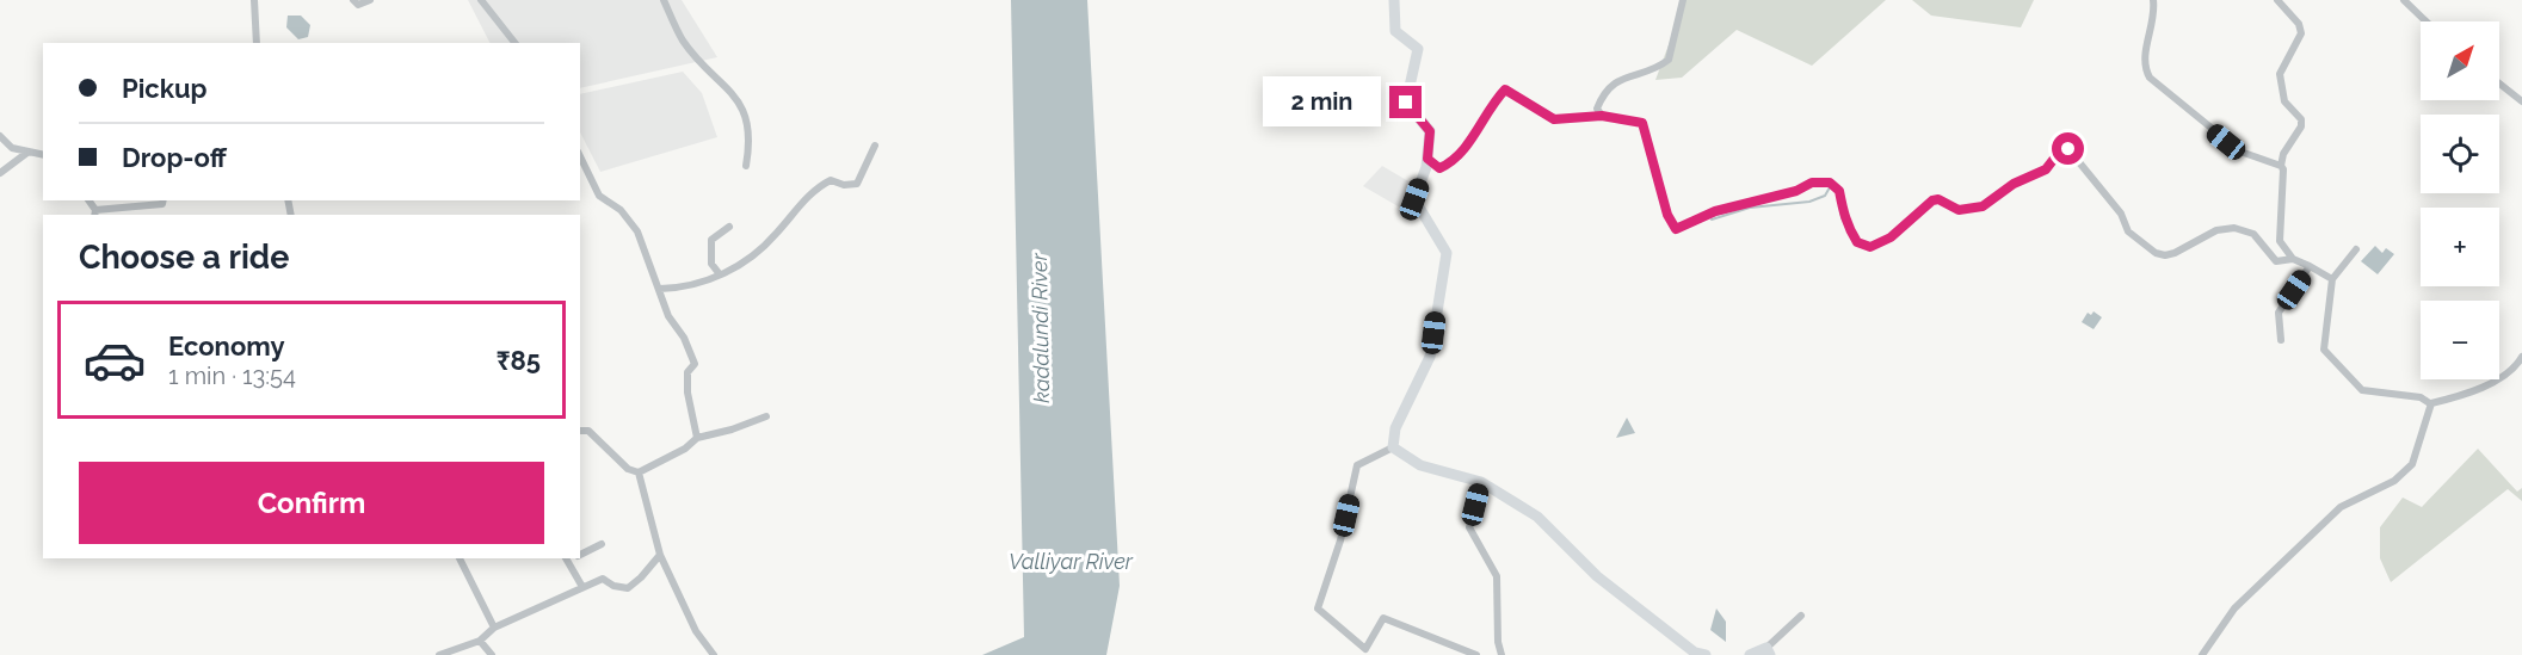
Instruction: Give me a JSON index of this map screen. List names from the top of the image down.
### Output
{
  "water": ["kadalundi River", "Valliyar River"],
  "north": "top right",
  "page": {
    "map_buttons": ["+", "−"],
    "banner": ["Pickup", "Drop-off"],
    "bubble": "2 min",
    "heading": "Choose a ride",
    "list": [
      {
        "name": "Economy",
        "note": "1 min · 13:54",
        "value": "₹85"
      }
    ],
    "buttons": "Confirm"
  }
}
